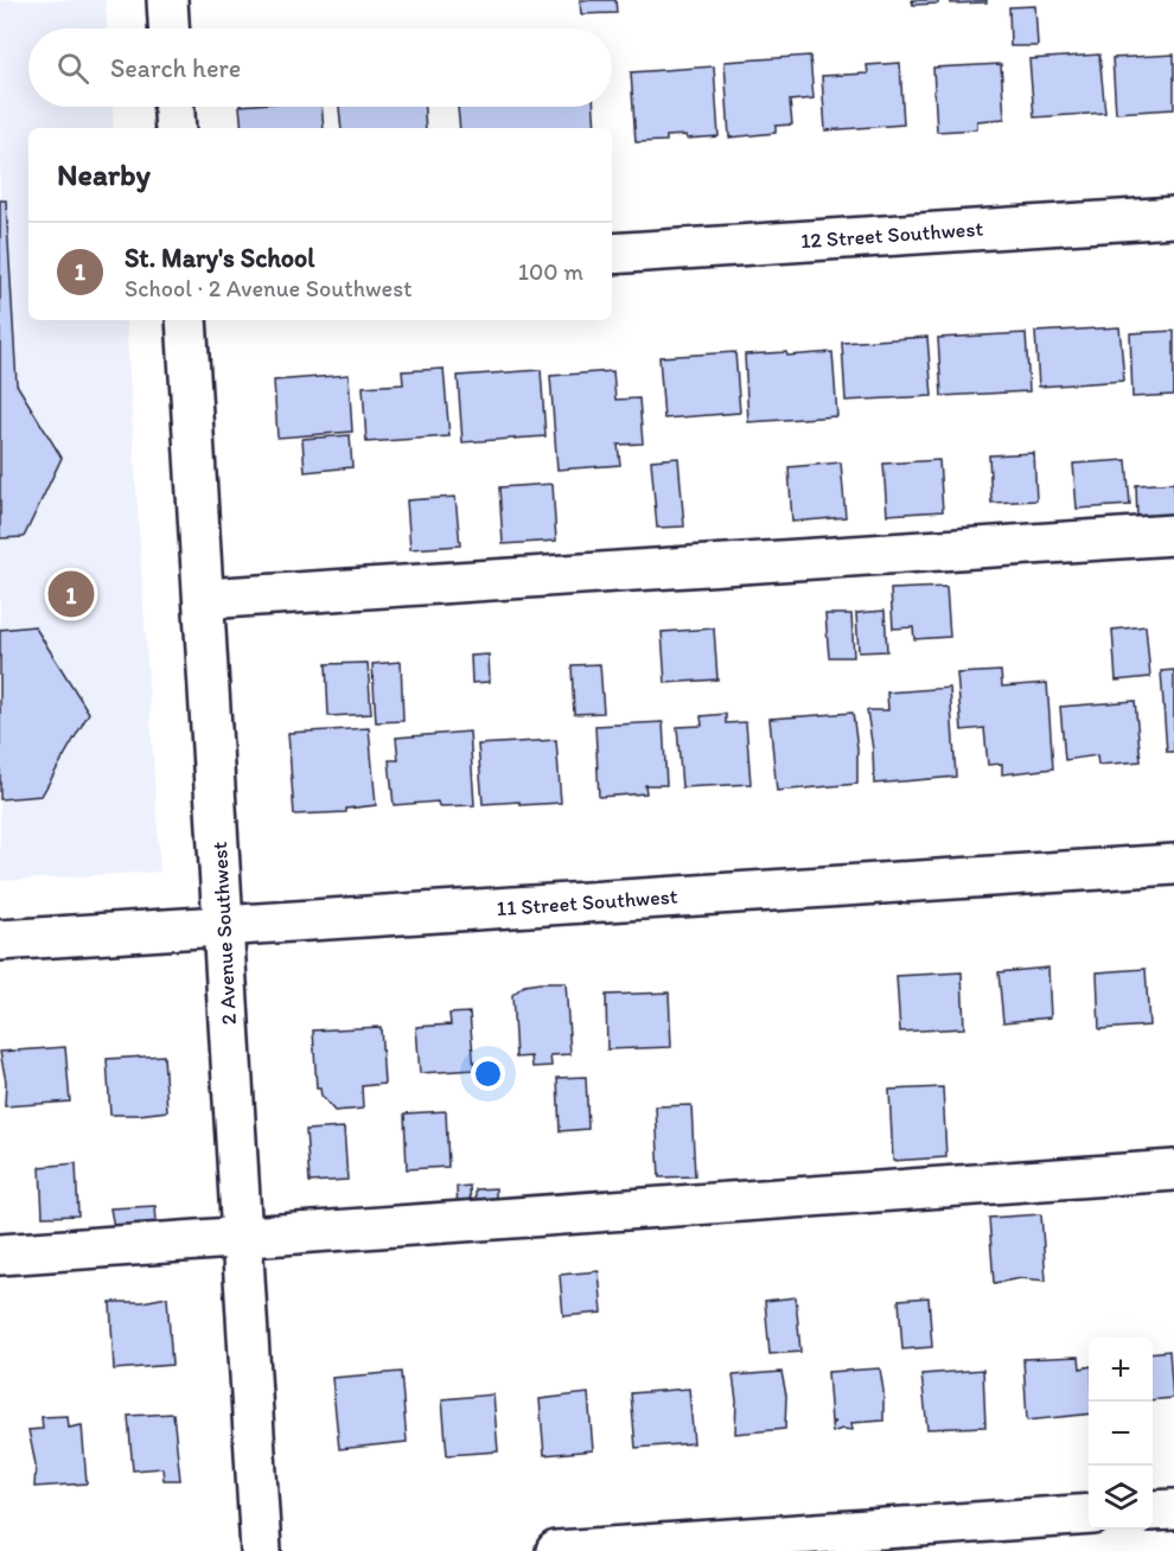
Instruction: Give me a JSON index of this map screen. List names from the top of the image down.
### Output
{
  "streets": {
    "street": ["12 Street Southwest", "11 Street Southwest", "2 Avenue Southwest"]
  },
  "crossings": [
    ["11 Street Southwest", "2 Avenue Southwest"]
  ],
  "page": {
    "search": "Search here",
    "heading": "Nearby",
    "list": [
      {
        "mark": "1",
        "name": "St. Mary's School",
        "note": "School · 2 Avenue Southwest",
        "value": "100 m"
      }
    ],
    "pins": "1",
    "map_buttons": ["+", "−"]
  }
}
